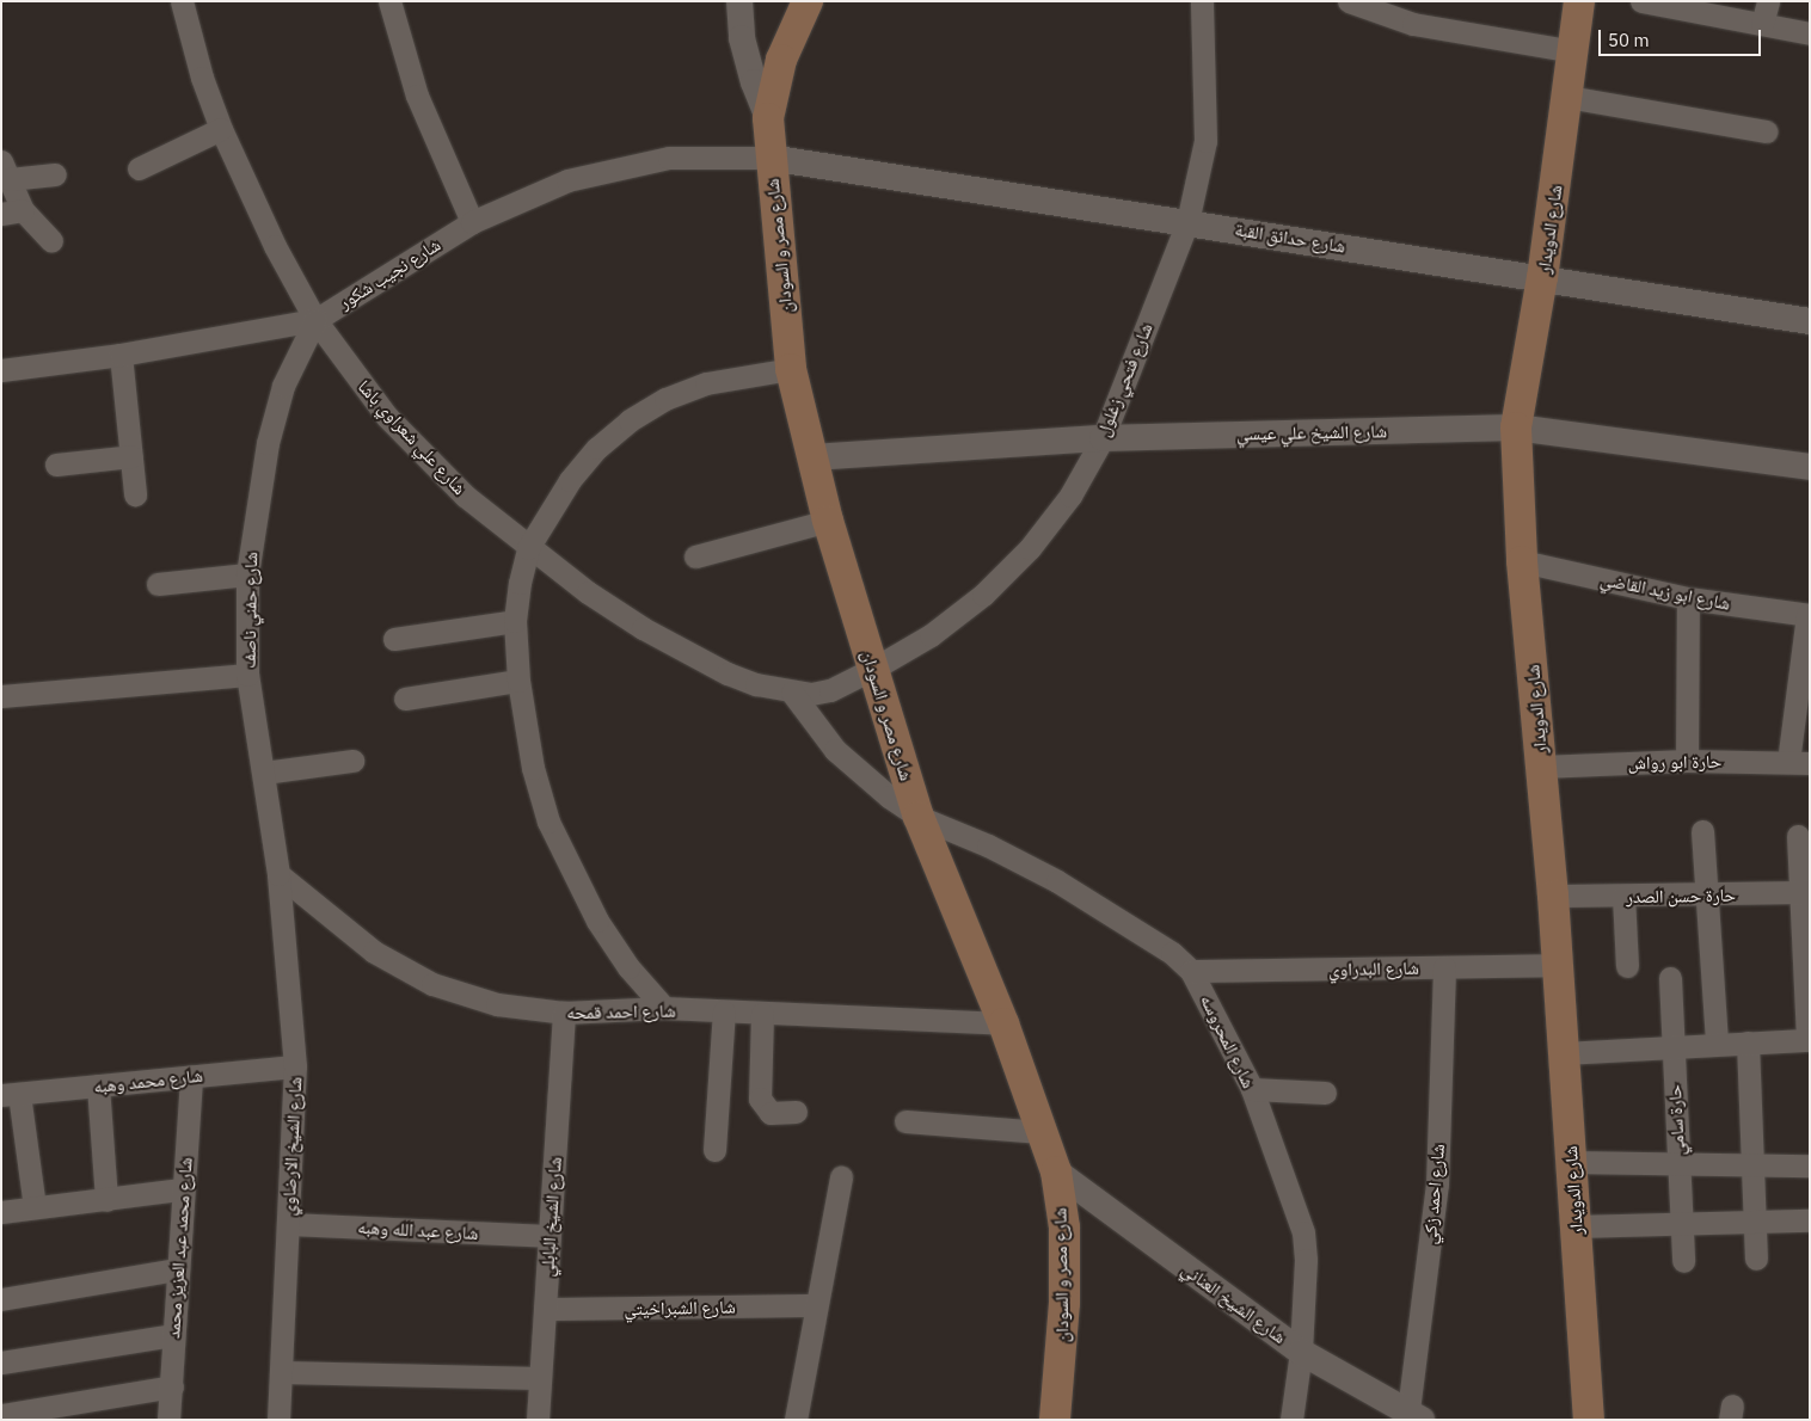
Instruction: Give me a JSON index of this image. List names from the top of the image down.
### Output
{
  "streets": {
    "main road": ["شارع الدويدار", "شارع مصر و السودان"],
    "street": [
      "شارع حدائق القبة",
      "شارع نجيب شكور",
      "شارع فتحي زغلول",
      "شارع الشيخ علي عيسي",
      "شارع علي شعراوي باشا",
      "شارع ابو زيد القاضي",
      "شارع حفني ناصف",
      "حارة ابو رواش",
      "حارة حسن الصدر",
      "شارع البدراوي",
      "شارع احمد قمحه",
      "شارع المحروسه",
      "شارع محمد وهبه",
      "حارة سامي",
      "شارع الشيخ الارضاوي",
      "شارع احمد زكي",
      "شارع الشيخ البابلي",
      "شارع عبد الله وهبه",
      "شارع محمد عبد العزيز محمد",
      "شارع الشيخ العناني",
      "شارع الشبراخيتي"
    ]
  },
  "crossings": [
    ["شارع الدويدار", "شارع حدائق القبة"],
    ["شارع الدويدار", "شارع الشيخ علي عيسي"],
    ["شارع الدويدار", "شارع ابو زيد القاضي"],
    ["شارع الدويدار", "حارة ابو رواش"],
    ["شارع الدويدار", "حارة حسن الصدر"],
    ["شارع الدويدار", "شارع البدراوي"],
    ["شارع حدائق القبة", "شارع مصر و السودان"],
    ["شارع حدائق القبة", "شارع نجيب شكور"],
    ["شارع حدائق القبة", "شارع فتحي زغلول"],
    ["شارع مصر و السودان", "شارع نجيب شكور"],
    ["شارع مصر و السودان", "شارع فتحي زغلول"],
    ["شارع مصر و السودان", "شارع الشيخ علي عيسي"],
    ["شارع مصر و السودان", "شارع علي شعراوي باشا"],
    ["شارع مصر و السودان", "شارع احمد قمحه"],
    ["شارع مصر و السودان", "شارع المحروسه"],
    ["شارع مصر و السودان", "شارع الشيخ العناني"],
    ["شارع نجيب شكور", "شارع علي شعراوي باشا"],
    ["شارع نجيب شكور", "شارع حفني ناصف"],
    ["شارع فتحي زغلول", "شارع الشيخ علي عيسي"],
    ["شارع فتحي زغلول", "شارع علي شعراوي باشا"],
    ["شارع علي شعراوي باشا", "شارع حفني ناصف"],
    ["شارع حفني ناصف", "شارع احمد قمحه"],
    ["شارع حفني ناصف", "شارع الشيخ الارضاوي"],
    ["شارع البدراوي", "شارع المحروسه"],
    ["شارع البدراوي", "شارع احمد زكي"],
    ["شارع احمد قمحه", "شارع الشيخ الارضاوي"],
    ["شارع احمد قمحه", "شارع الشيخ البابلي"],
    ["شارع المحروسه", "شارع الشيخ العناني"],
    ["شارع محمد وهبه", "شارع الشيخ الارضاوي"],
    ["شارع محمد وهبه", "شارع محمد عبد العزيز محمد"],
    ["شارع الشيخ الارضاوي", "شارع عبد الله وهبه"],
    ["شارع احمد زكي", "شارع الشيخ العناني"],
    ["شارع الشيخ البابلي", "شارع عبد الله وهبه"],
    ["شارع الشيخ البابلي", "شارع الشبراخيتي"]
  ],
  "scale_bar": "50 m"
}
